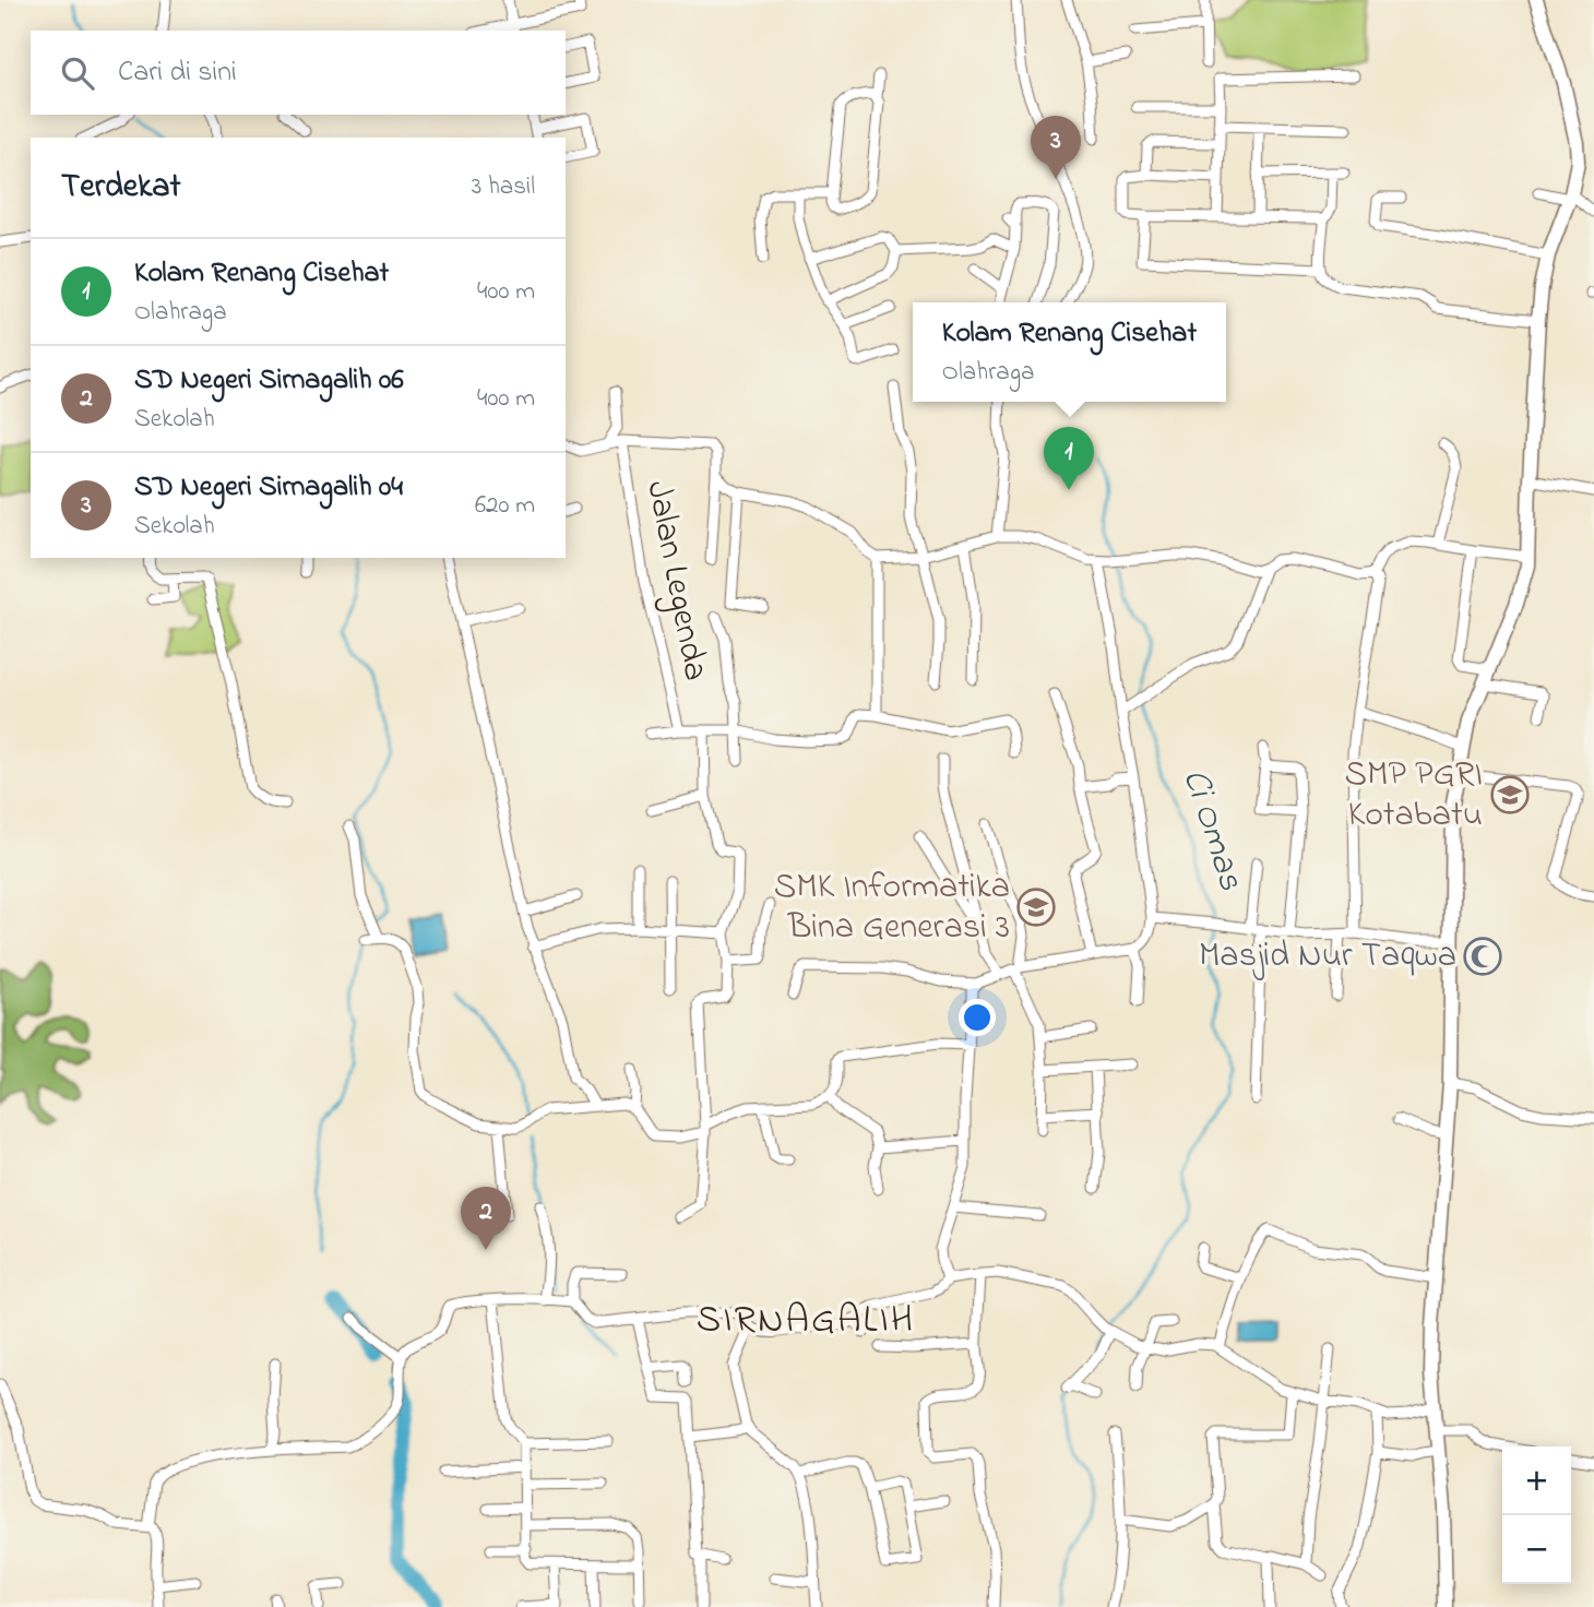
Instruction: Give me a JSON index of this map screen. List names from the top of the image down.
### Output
{
  "streets": {
    "street": ["Jalan Legenda"]
  },
  "districts": ["SIRNAGALIH"],
  "water": ["Ci Omas"],
  "places": {
    "school or university": ["SMP PGRI Kotabatu", "SMK Informatika Bina Generasi 3"],
    "mosque": ["Masjid Nur Taqwa"]
  },
  "page": {
    "search": "Cari di sini",
    "pins": ["3", "1", "2"],
    "heading": ["Terdekat", "3 hasil"],
    "list": [
      {
        "mark": "1",
        "name": "Kolam Renang Cisehat",
        "note": "Olahraga",
        "value": "400 m"
      },
      {
        "mark": "2",
        "name": "SD Negeri Sirnagalih 06",
        "note": "Sekolah",
        "value": "400 m"
      },
      {
        "mark": "3",
        "name": "SD Negeri Sirnagalih 04",
        "note": "Sekolah",
        "value": "620 m"
      }
    ],
    "popup": ["Kolam Renang Cisehat", "Olahraga"],
    "map_buttons": ["+", "−"]
  }
}
